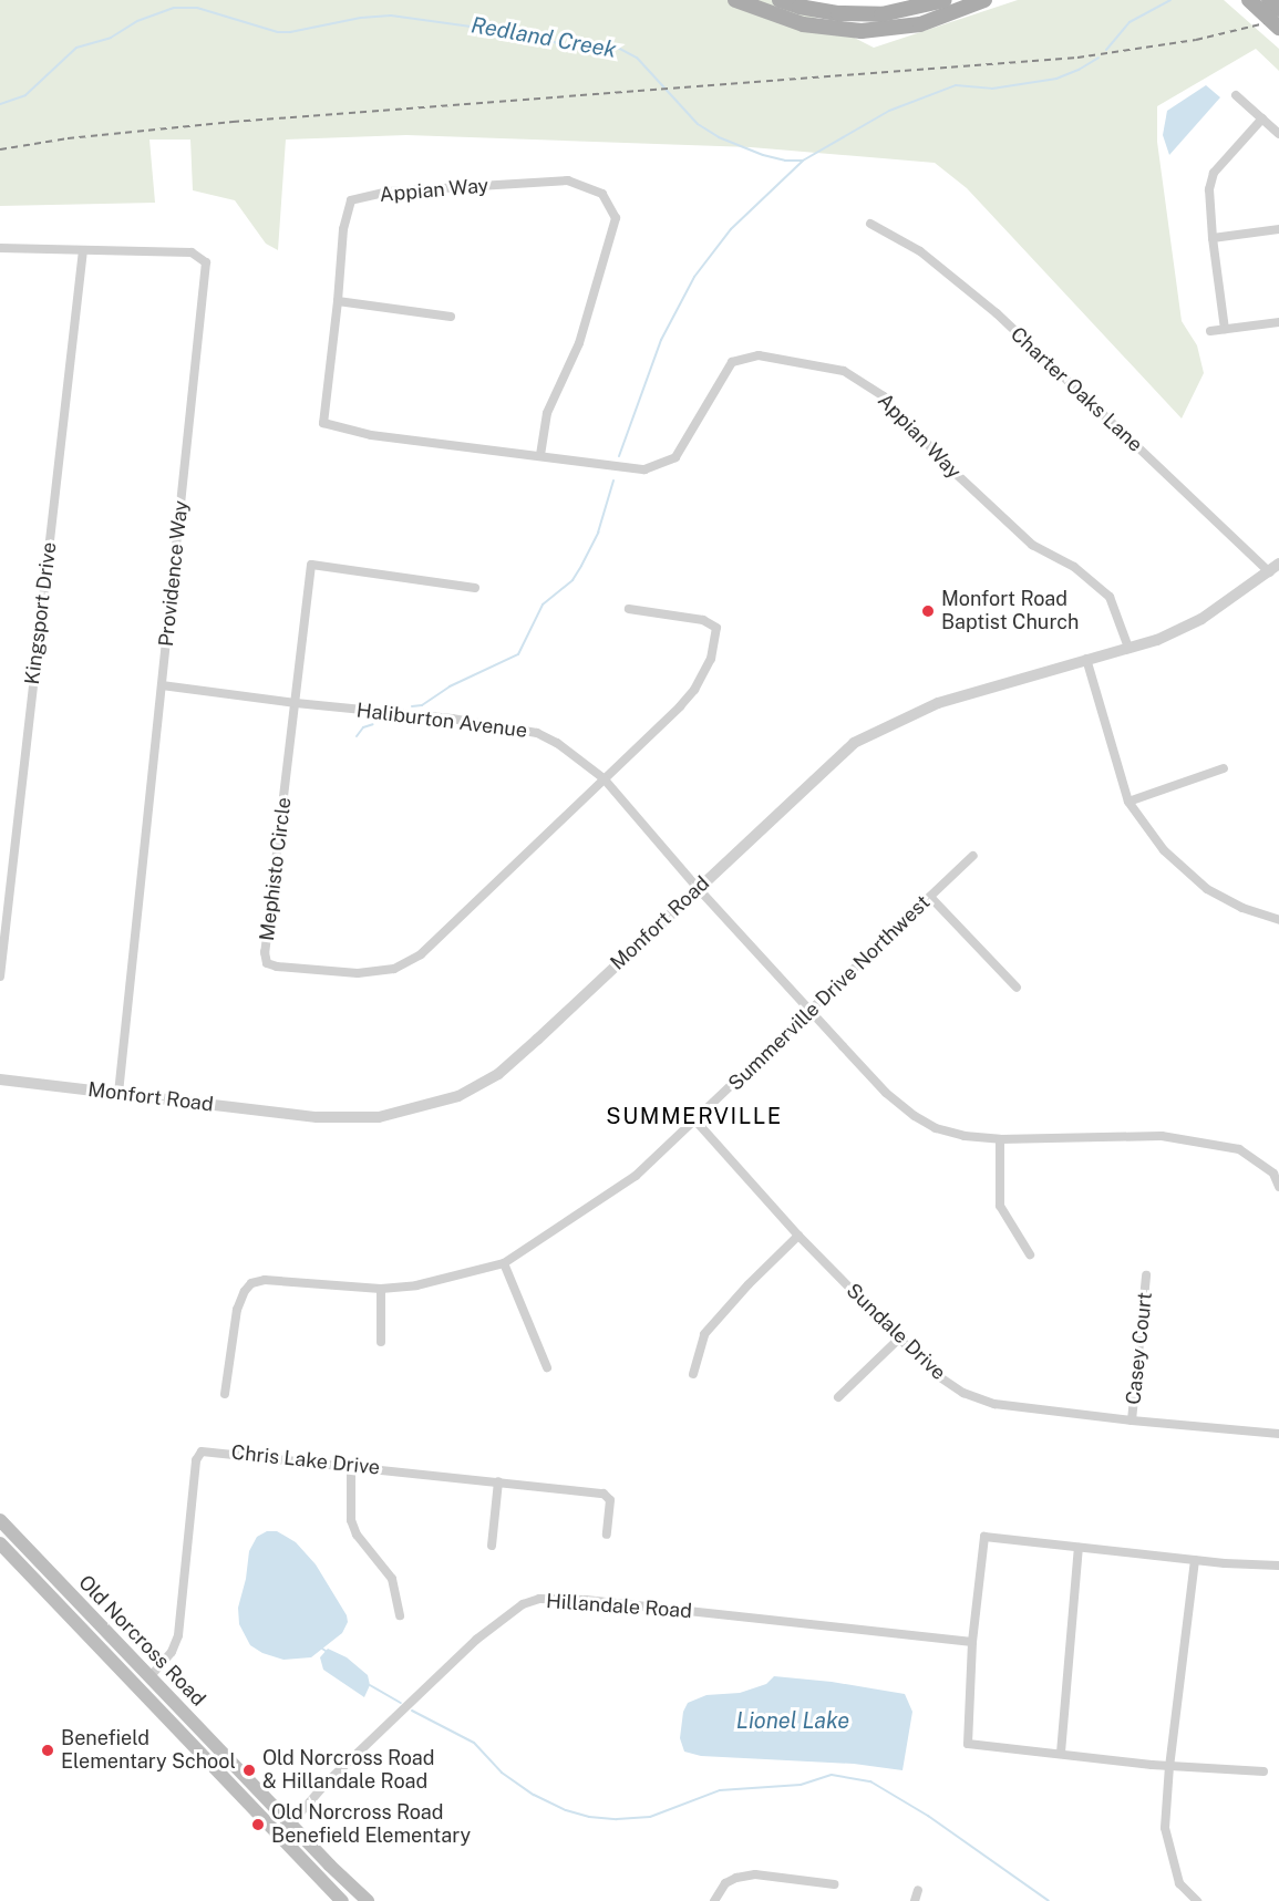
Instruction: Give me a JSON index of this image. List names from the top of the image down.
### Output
{
  "streets": {
    "main road": ["Old Norcross Road"],
    "street": [
      "Appian Way",
      "Charter Oaks Lane",
      "Providence Way",
      "Kingsport Drive",
      "Haliburton Avenue",
      "Mephisto Circle",
      "Monfort Road",
      "Summerville Drive Northwest",
      "Sundale Drive",
      "Casey Court",
      "Chris Lake Drive",
      "Hillandale Road"
    ]
  },
  "crossings": [
    ["Appian Way", "Monfort Road"],
    ["Charter Oaks Lane", "Monfort Road"],
    ["Providence Way", "Kingsport Drive"],
    ["Providence Way", "Haliburton Avenue"],
    ["Providence Way", "Monfort Road"],
    ["Haliburton Avenue", "Mephisto Circle"],
    ["Haliburton Avenue", "Monfort Road"],
    ["Summerville Drive Northwest", "Sundale Drive"],
    ["Sundale Drive", "Casey Court"],
    ["Chris Lake Drive", "Old Norcross Road"],
    ["Hillandale Road", "Old Norcross Road"]
  ],
  "districts": ["SUMMERVILLE"],
  "water": ["Redland Creek", "Lionel Lake"],
  "places": [
    "Monfort Road Baptist Church",
    "Benefield Elementary School",
    "Old Norcross Road & Hillandale Road",
    "Old Norcross Road Benefield Elementary"
  ]
}
